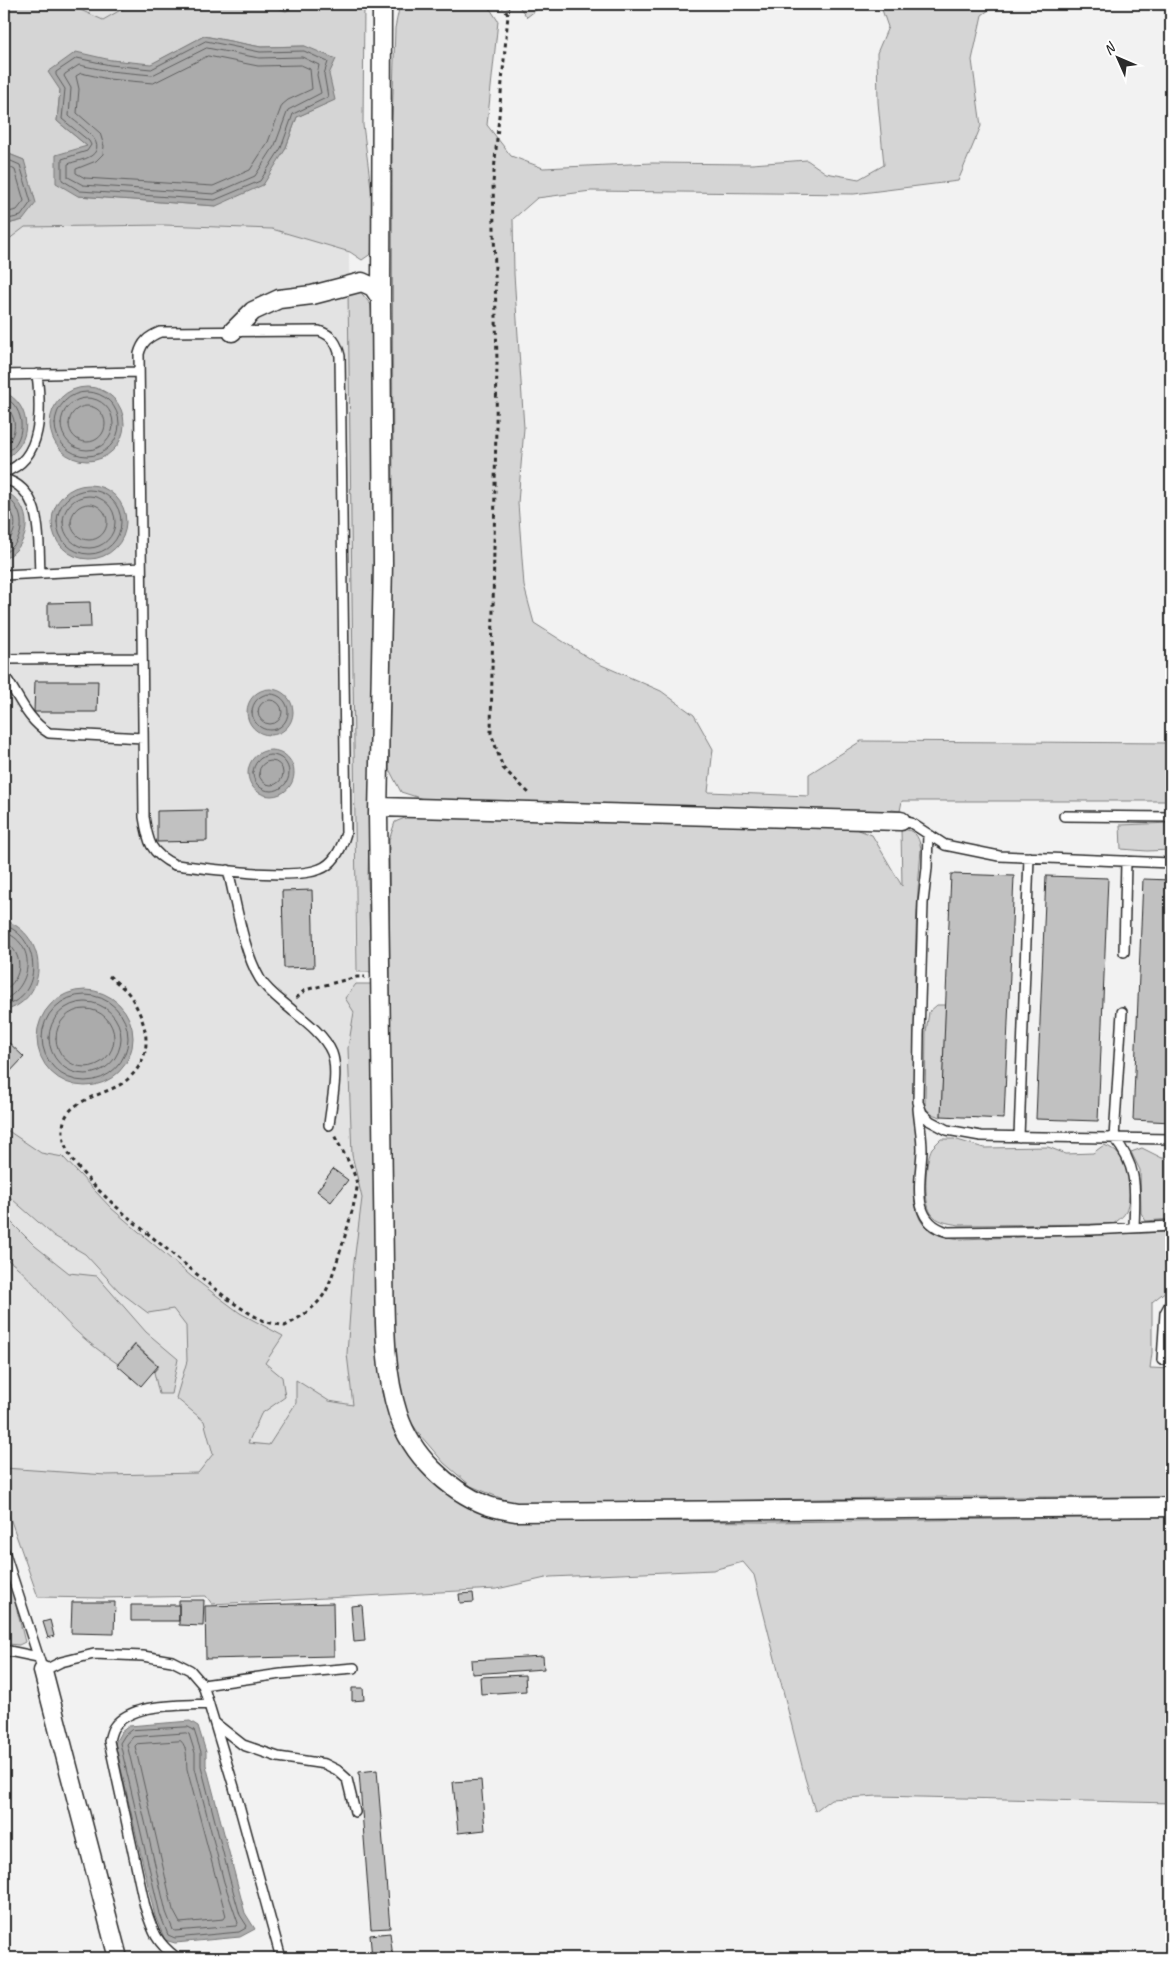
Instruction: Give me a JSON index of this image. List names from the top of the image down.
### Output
{
  "north": "top left"
}
